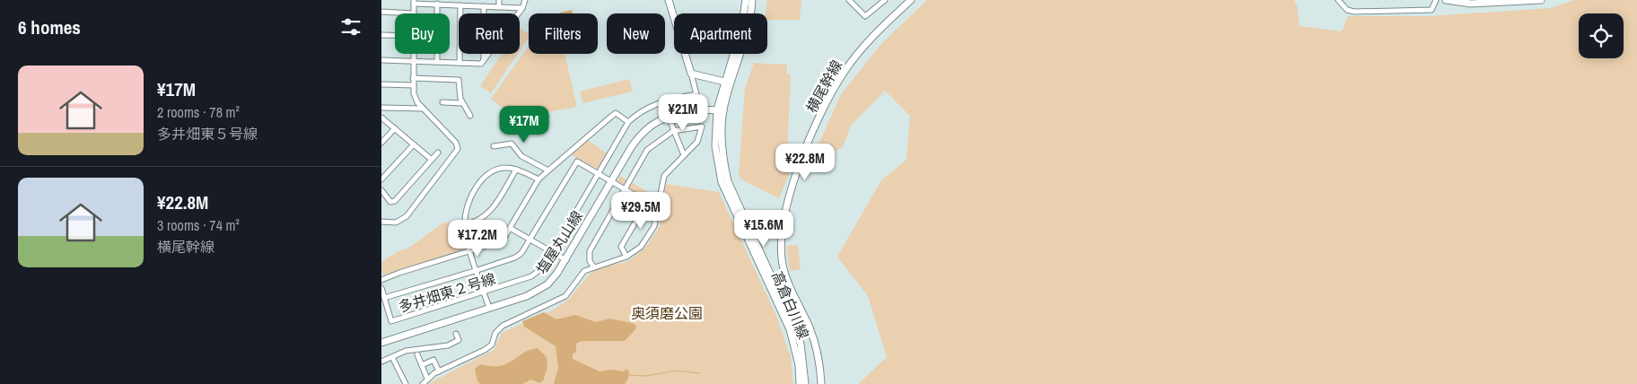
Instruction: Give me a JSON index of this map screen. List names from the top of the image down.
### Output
{
  "streets": {
    "street": [
      "横尾幹線",
      "塩屋丸山線",
      "多井畑東２号線",
      "高倉白川線"
    ]
  },
  "crossings": [
    ["塩屋丸山線", "高倉白川線"]
  ],
  "parks": ["奥須磨公園"],
  "page": {
    "heading": "6 homes",
    "chip": [
      "Buy",
      "Rent",
      "Filters",
      "New",
      "Apartment"
    ],
    "list": [
      {
        "name": "¥17M",
        "note": "2 rooms · 78 m² · 多井畑東５号線"
      },
      {
        "name": "¥22.8M",
        "note": "3 rooms · 74 m² · 横尾幹線"
      }
    ],
    "price": [
      "¥21M",
      "¥17M",
      "¥22.8M",
      "¥29.5M",
      "¥15.6M",
      "¥17.2M"
    ]
  }
}
